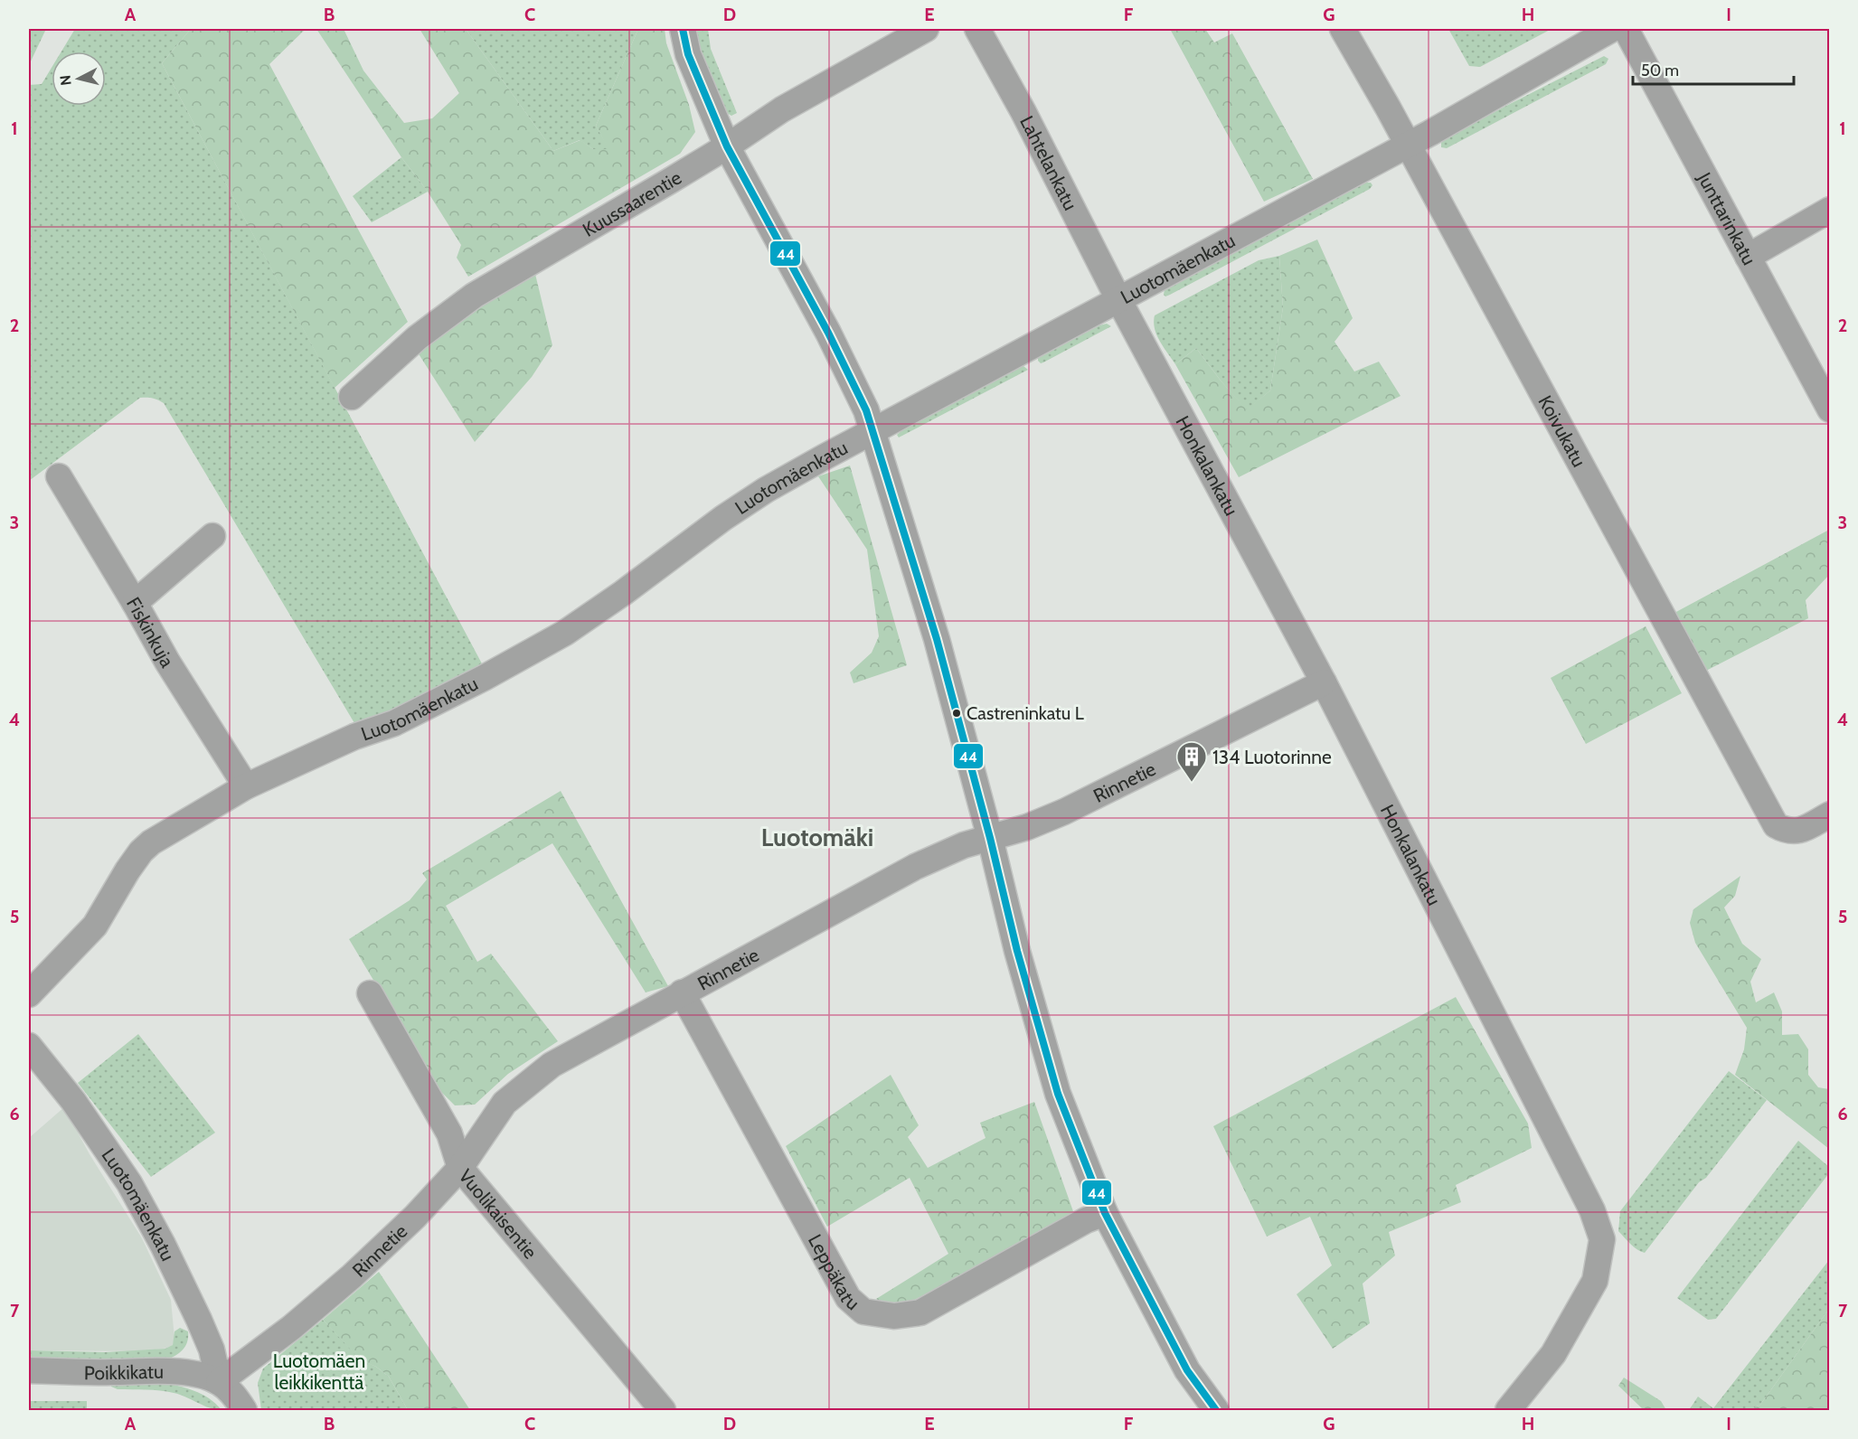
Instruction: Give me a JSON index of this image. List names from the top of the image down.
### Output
{
  "streets": {
    "street": [
      "Lahtelankatu",
      "Kuussaarentie",
      "Junttarinkatu",
      "Luotomäenkatu",
      "Koivukatu",
      "Honkalankatu",
      "Fiskinkuja",
      "Rinnetie",
      "Vuolikaisentie",
      "Leppäkatu",
      "Poikkikatu"
    ]
  },
  "crossings": [
    ["Lahtelankatu", "Luotomäenkatu"],
    ["Lahtelankatu", "Honkalankatu"],
    ["Luotomäenkatu", "Koivukatu"],
    ["Luotomäenkatu", "Honkalankatu"],
    ["Luotomäenkatu", "Fiskinkuja"],
    ["Luotomäenkatu", "Rinnetie"],
    ["Luotomäenkatu", "Poikkikatu"],
    ["Honkalankatu", "Rinnetie"],
    ["Rinnetie", "Vuolikaisentie"],
    ["Rinnetie", "Leppäkatu"],
    ["Rinnetie", "Poikkikatu"]
  ],
  "districts": ["Luotomäki"],
  "parks": ["Luotomäen leikkikenttä"],
  "places": {
    "other": ["Castreninkatu L"],
    "building": ["134 Luotorinne"]
  },
  "lines": ["transit line 44"],
  "scale_bar": "50 m",
  "north": "left",
  "grid": {
    "columns": [
      "A",
      "B",
      "C",
      "D",
      "E",
      "F",
      "G",
      "H",
      "I"
    ],
    "rows": [
      "1",
      "2",
      "3",
      "4",
      "5",
      "6",
      "7"
    ]
  }
}
